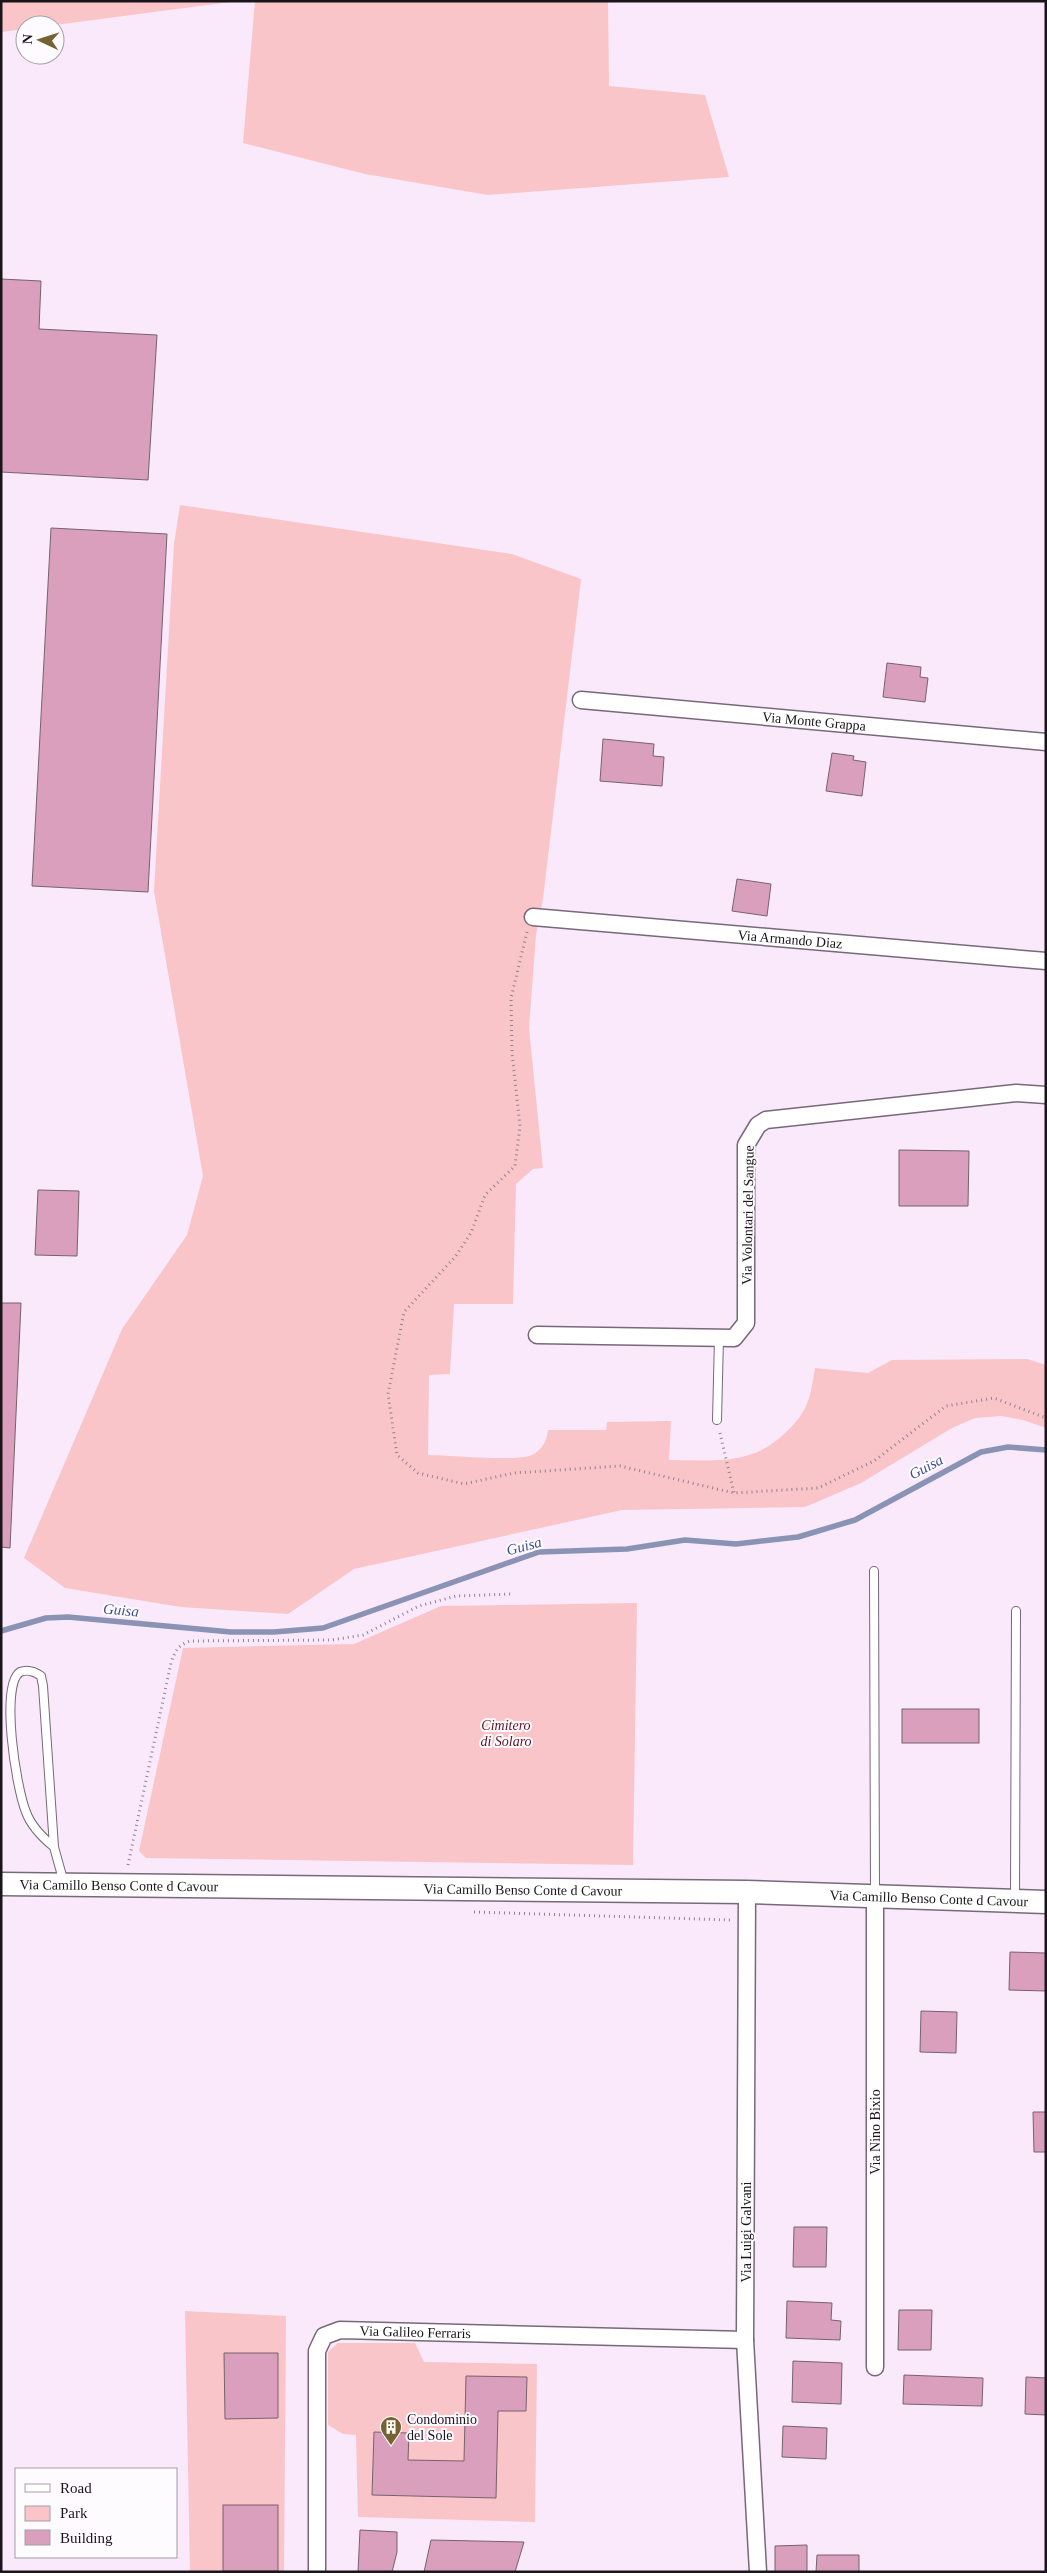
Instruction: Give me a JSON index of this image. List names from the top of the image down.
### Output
{
  "streets": {
    "street": [
      "Via Monte Grappa",
      "Via Armando Diaz",
      "Via Volontari del Sangue",
      "Via Camillo Benso Conte d Cavour",
      "Via Nino Bixio",
      "Via Luigi Galvani",
      "Via Galileo Ferraris"
    ]
  },
  "crossings": [
    ["Via Camillo Benso Conte d Cavour", "Via Nino Bixio"],
    ["Via Camillo Benso Conte d Cavour", "Via Luigi Galvani"],
    ["Via Luigi Galvani", "Via Galileo Ferraris"]
  ],
  "water": ["Guisa"],
  "parks": ["Cimitero di Solaro"],
  "places": {
    "building": ["Condominio del Sole"]
  },
  "legend": ["Road", "Park", "Building"],
  "north": "left"
}
